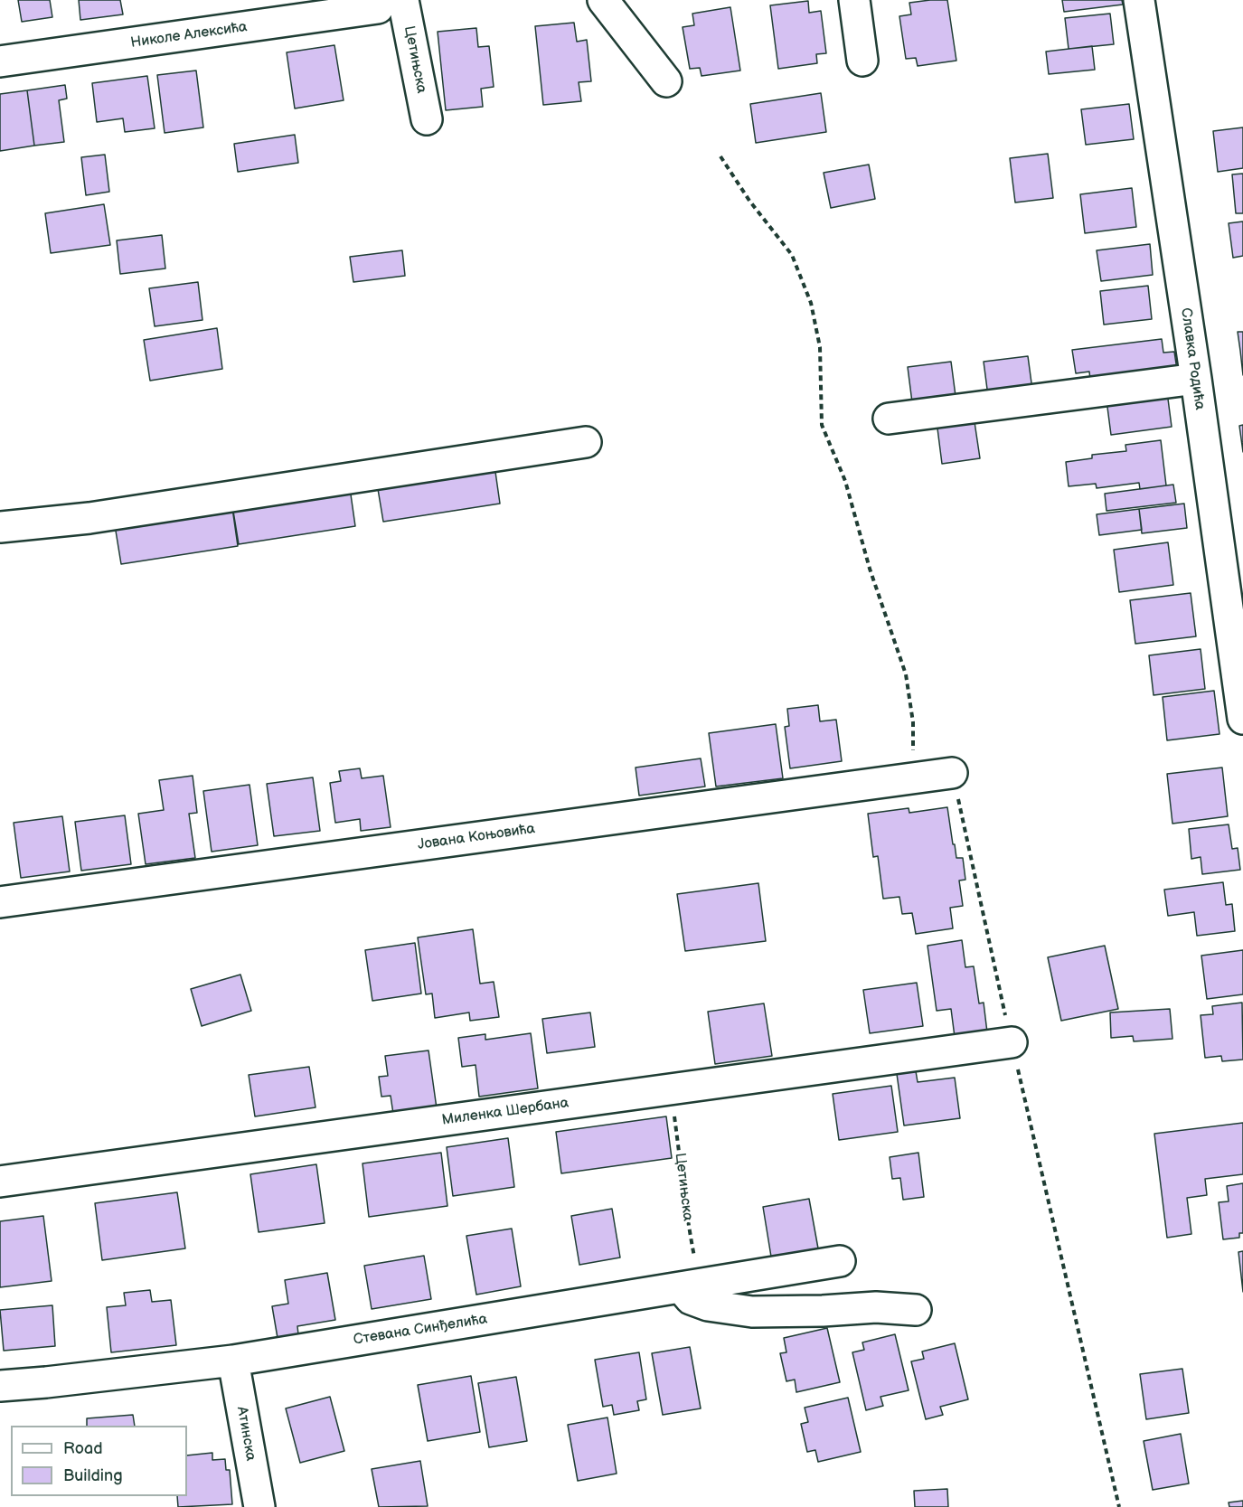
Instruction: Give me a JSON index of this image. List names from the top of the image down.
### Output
{
  "streets": {
    "street": [
      "Николе Алексића",
      "Цетињска",
      "Славка Родића",
      "Јована Коњовића",
      "Миленка Шербана",
      "Стевана Синђелића",
      "Атинска"
    ]
  },
  "crossings": [
    ["Николе Алексића", "Цетињска"],
    ["Цетињска", "Миленка Шербана"],
    ["Цетињска", "Стевана Синђелића"],
    ["Стевана Синђелића", "Атинска"]
  ],
  "legend": ["Road", "Building"]
}
